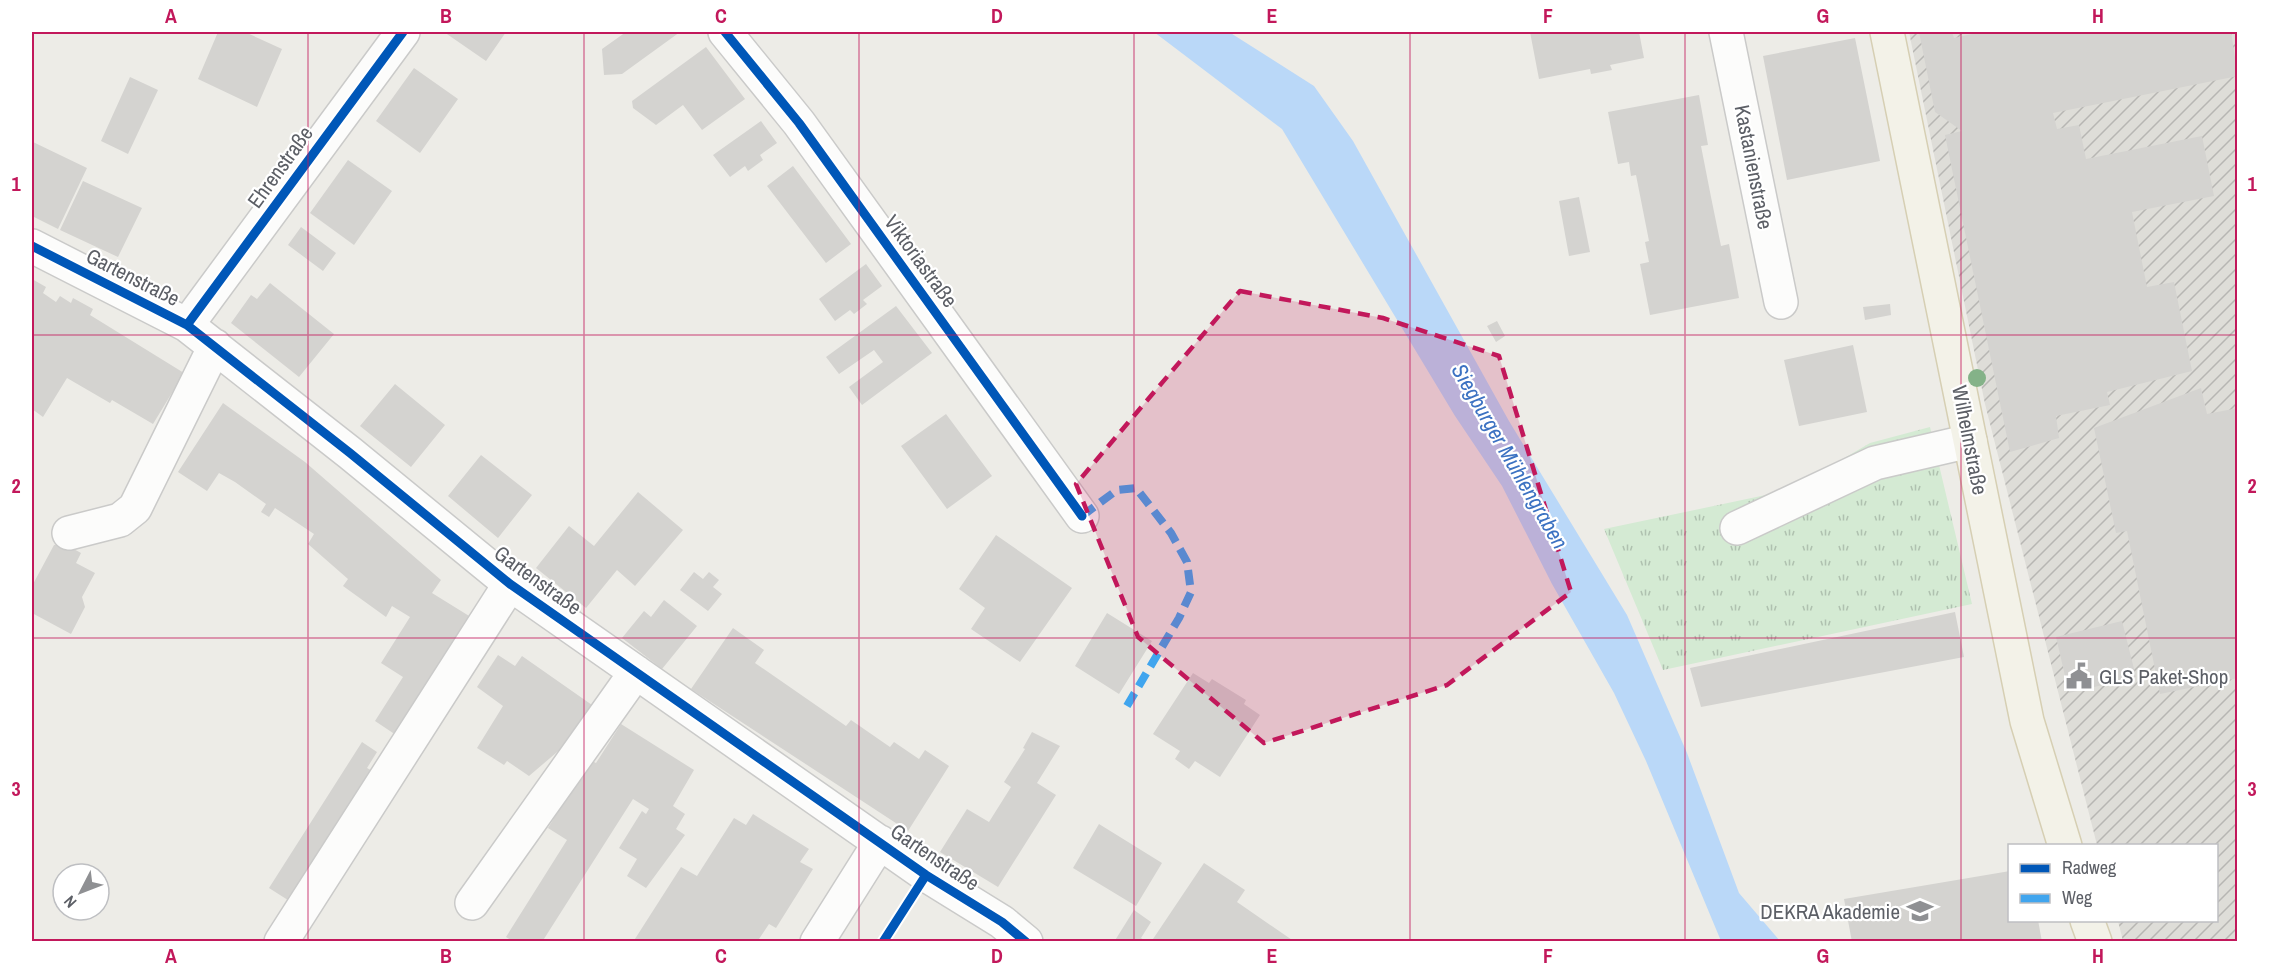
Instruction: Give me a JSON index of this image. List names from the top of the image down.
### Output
{
  "streets": {
    "main road": ["Wilhelmstraße"],
    "street": [
      "Ehrenstraße",
      "Kastanienstraße",
      "Viktoriastraße",
      "Gartenstraße"
    ]
  },
  "crossings": [
    ["Ehrenstraße", "Gartenstraße"]
  ],
  "water": ["Siegburger Mühlengraben"],
  "places": {
    "public building": ["GLS Paket-Shop"],
    "school or university": ["DEKRA Akademie"]
  },
  "legend": ["Radweg", "Weg"],
  "north": "bottom left",
  "grid": {
    "columns": [
      "A",
      "B",
      "C",
      "D",
      "E",
      "F",
      "G",
      "H"
    ],
    "rows": ["1", "2", "3"]
  }
}
